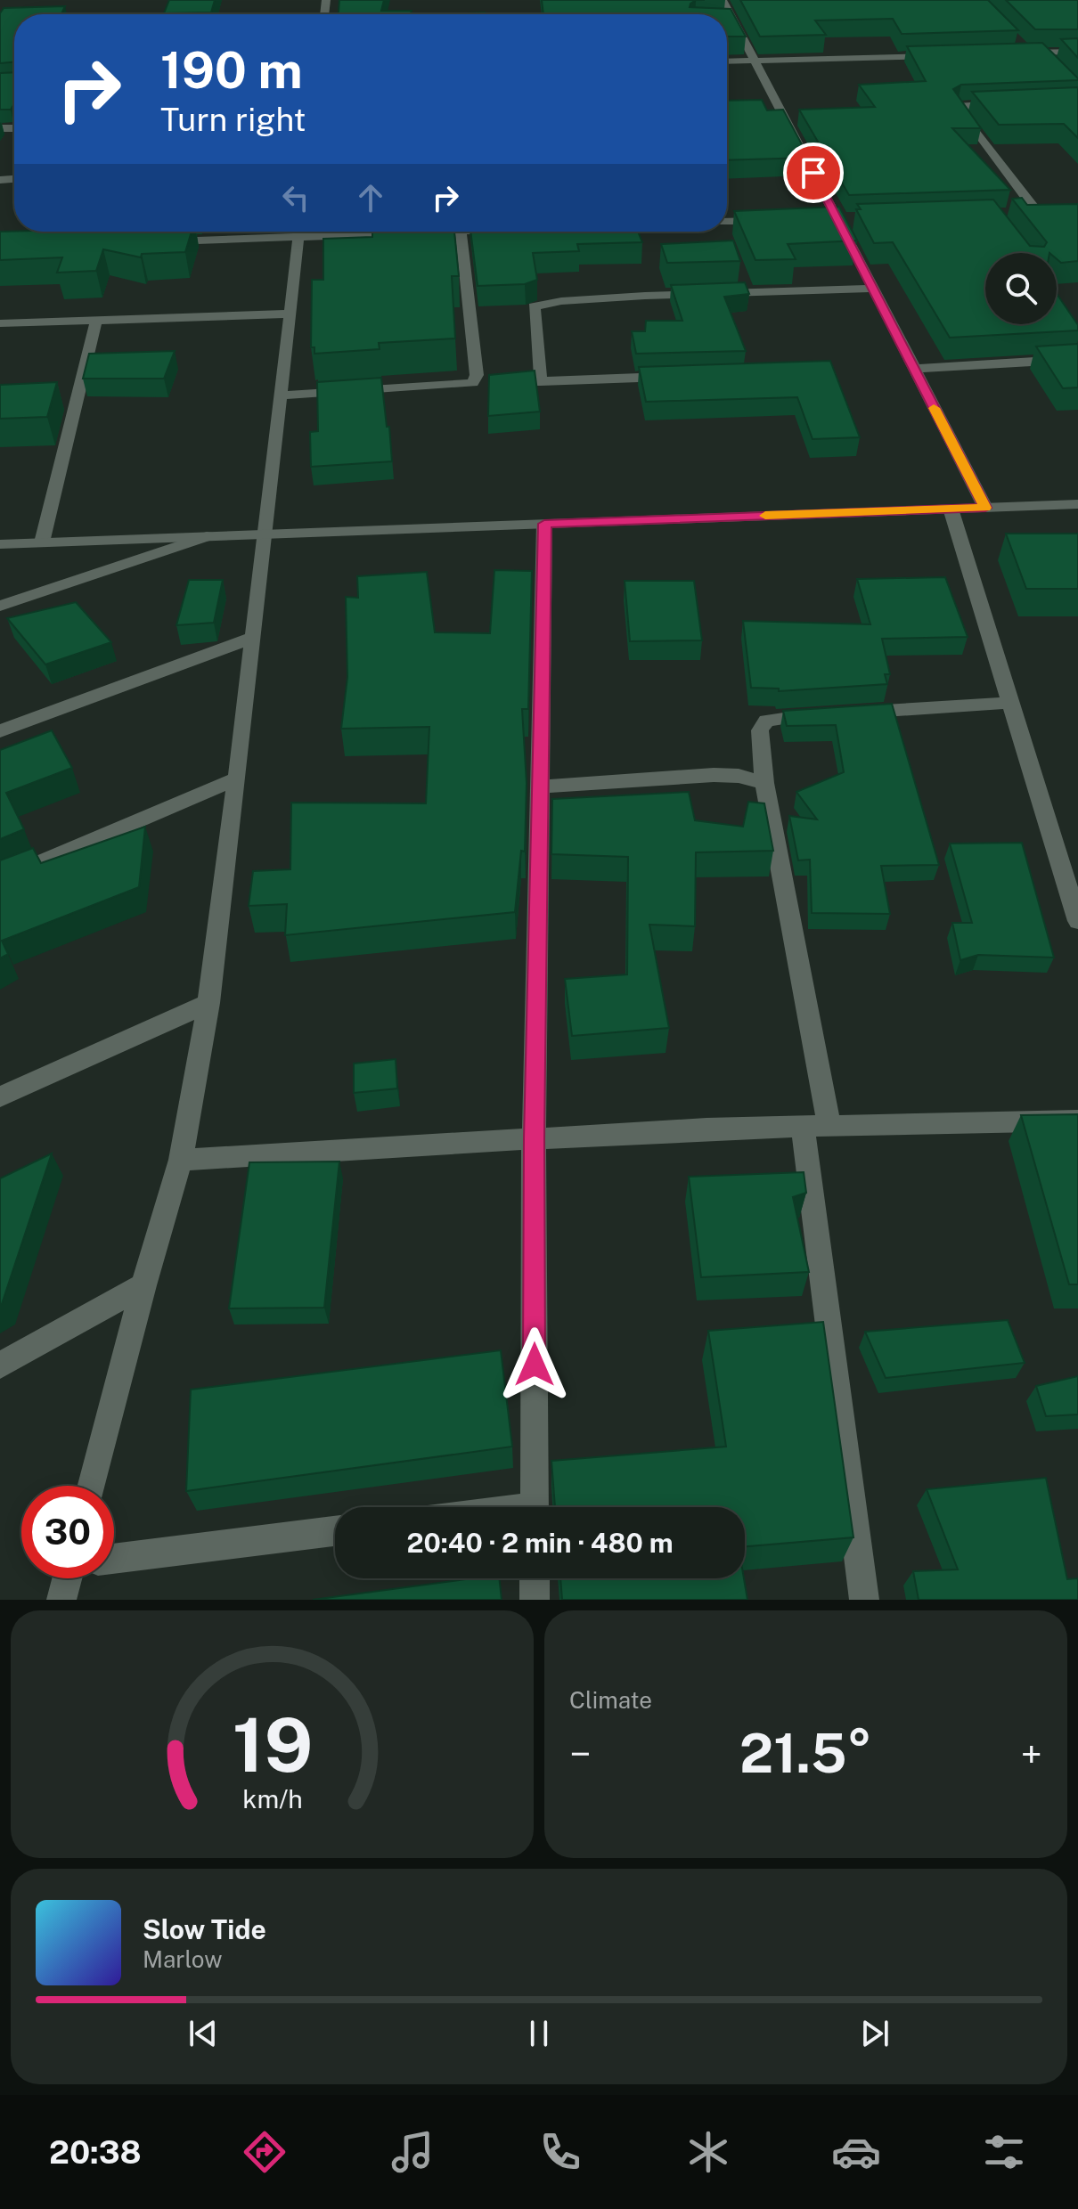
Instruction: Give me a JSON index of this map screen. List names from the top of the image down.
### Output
{
  "page": {
    "turn": ["190 m", "Turn right"],
    "limit": "30",
    "trip": "20:40 · 2 min · 480 m",
    "tile": "Climate",
    "heat": ["−", "21.5°", "+"],
    "song": ["Slow Tide", "Marlow"],
    "tabs": "20:38",
    "gauge": ["19", "km/h"]
  }
}
